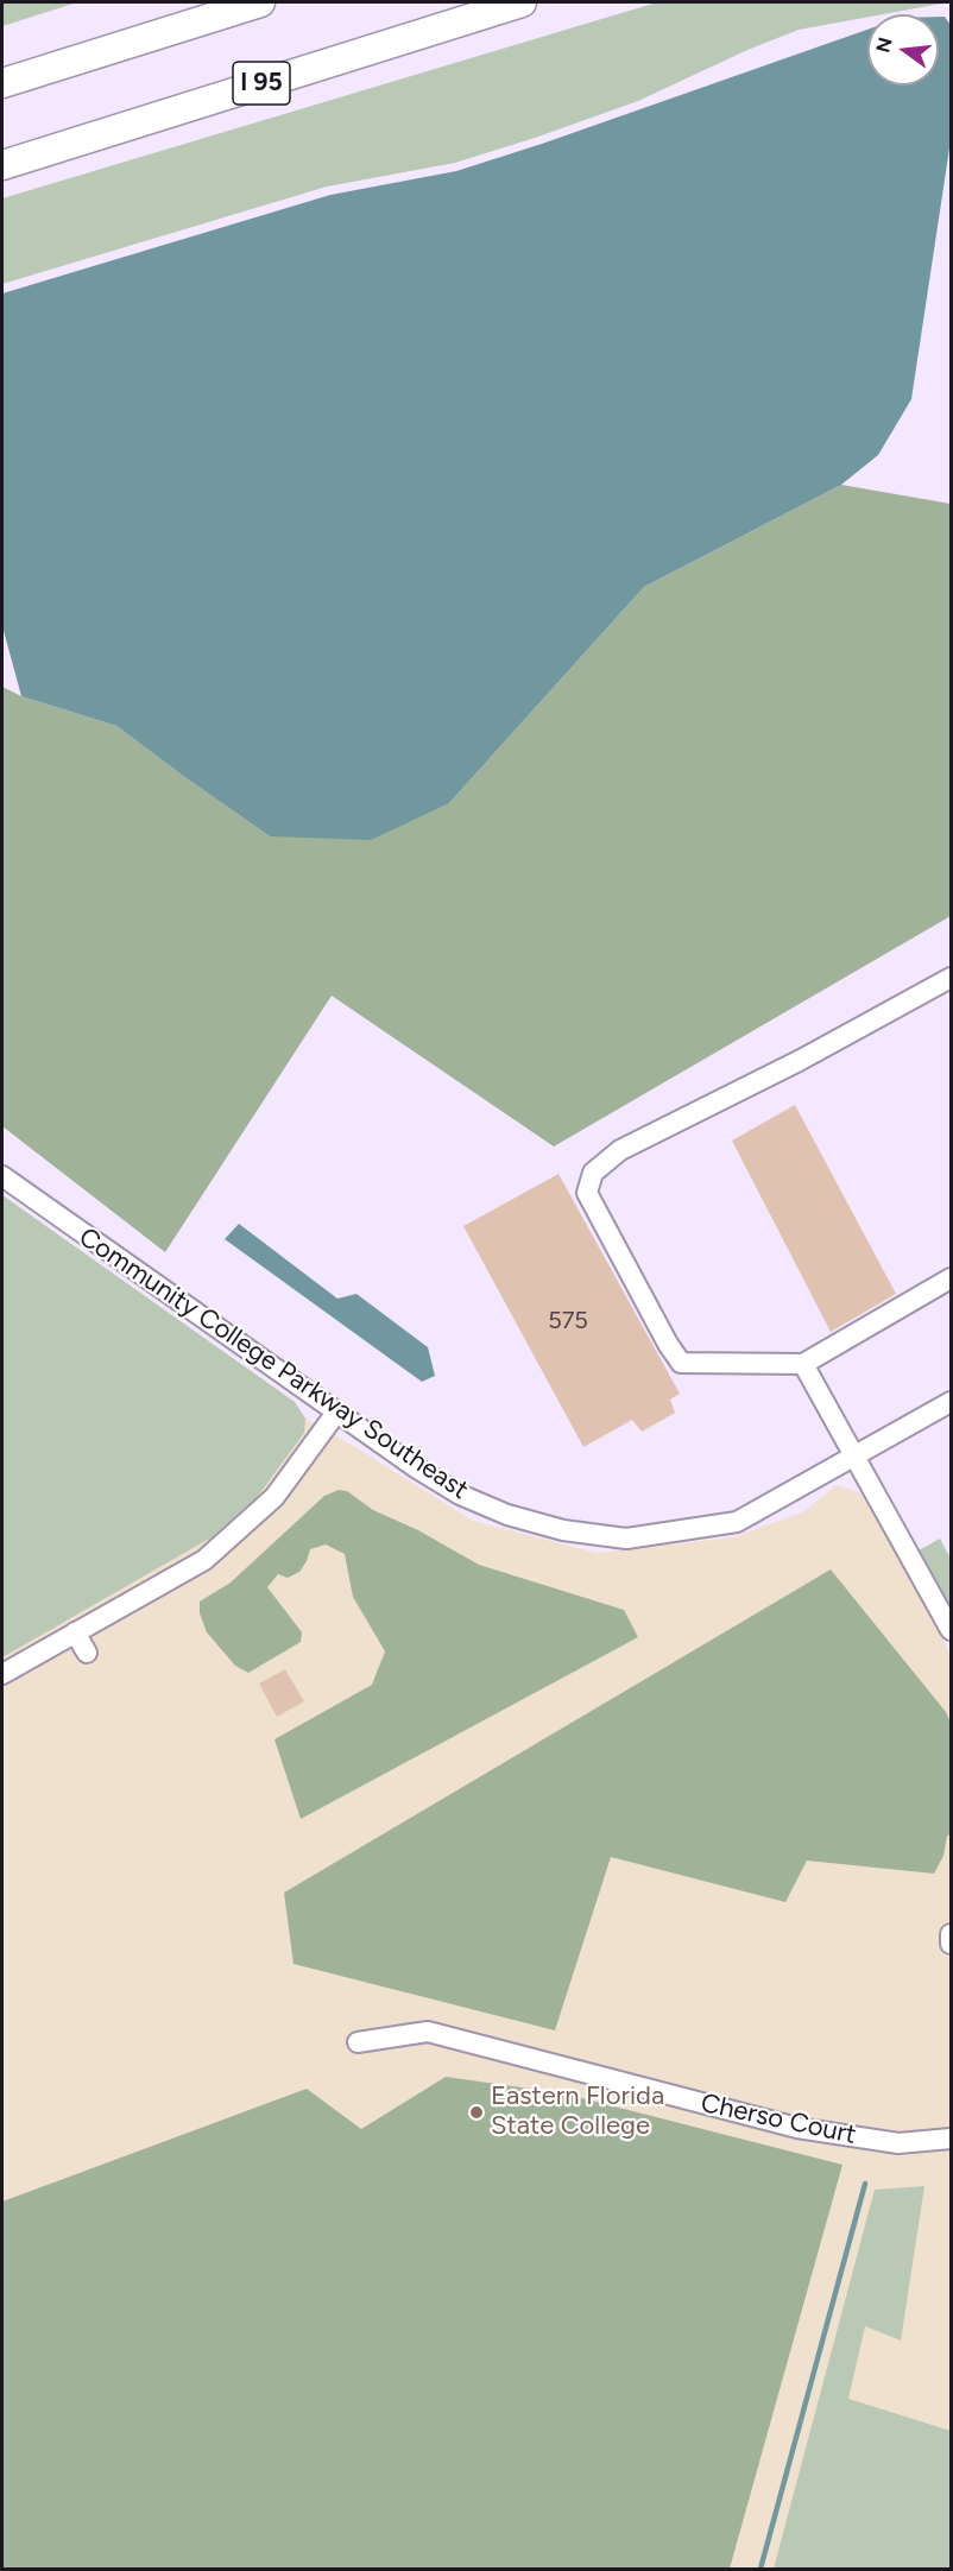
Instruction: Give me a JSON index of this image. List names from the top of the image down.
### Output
{
  "streets": {
    "highway": ["I 95"],
    "street": ["Community College Parkway Southeast", "Cherso Court"]
  },
  "places": ["Eastern Florida State College"],
  "house_numbers": ["575"],
  "north": "left"
}
